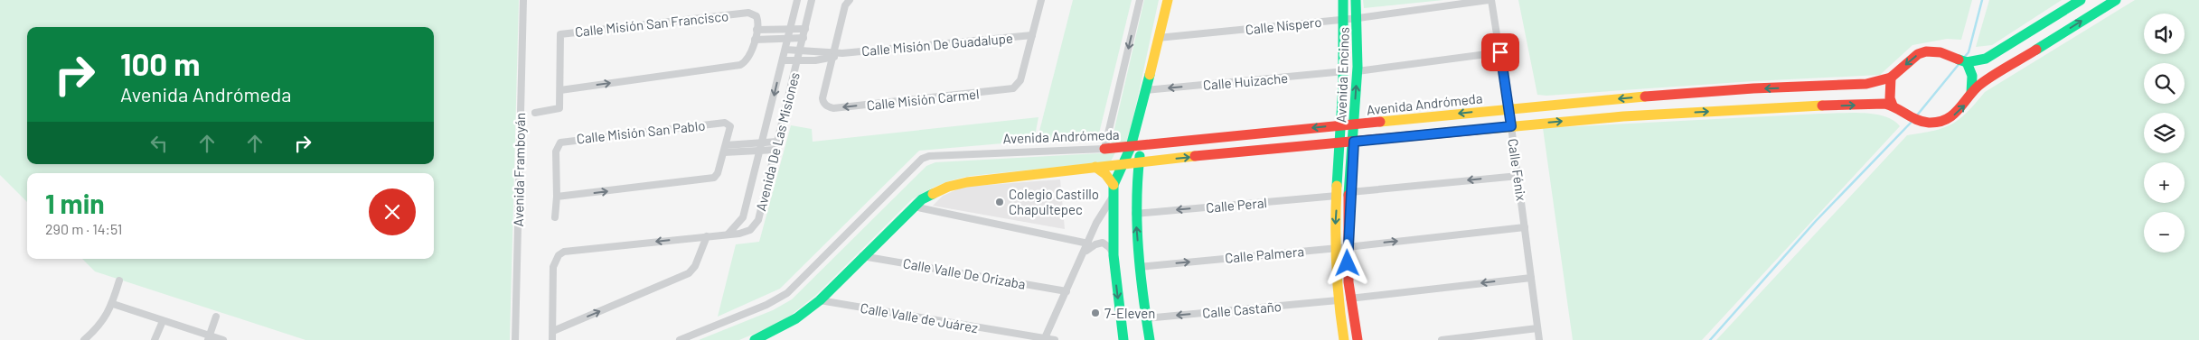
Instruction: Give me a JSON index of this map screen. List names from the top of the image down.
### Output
{
  "streets": {
    "street": [
      "Calle Misión San Francisco",
      "Calle Níspero",
      "Calle Misión De Guadalupe",
      "Avenida Encinos",
      "Calle Huizache",
      "Calle Misión Carmel",
      "Avenida Andrómeda",
      "Calle Misión San Pablo",
      "Avenida De Las Misiones",
      "Avenida Framboyán",
      "Calle Fénix",
      "Calle Peral",
      "Calle Palmera",
      "Calle Valle De Orizaba",
      "Calle Castaño",
      "Calle Valle de Juárez"
    ]
  },
  "crossings": [
    ["Calle Níspero", "Avenida Encinos"],
    ["Calle Níspero", "Calle Fénix"],
    ["Calle Misión De Guadalupe", "Calle Misión Carmel"],
    ["Calle Misión De Guadalupe", "Avenida De Las Misiones"],
    ["Avenida Encinos", "Calle Huizache"],
    ["Avenida Encinos", "Avenida Andrómeda"],
    ["Avenida Encinos", "Calle Peral"],
    ["Avenida Encinos", "Calle Palmera"],
    ["Avenida Encinos", "Calle Castaño"],
    ["Avenida Andrómeda", "Calle Fénix"],
    ["Calle Fénix", "Calle Palmera"]
  ],
  "one_way": ["Calle Huizache", "Calle Misión San Pablo", "Calle Castaño"],
  "places": ["Colegio Castillo Chapultepec", "7-Eleven"],
  "page": {
    "map_buttons": ["+", "−"],
    "turn": ["100 m", "Avenida Andrómeda"],
    "heading": ["1 min", "290 m · 14:51"]
  }
}
